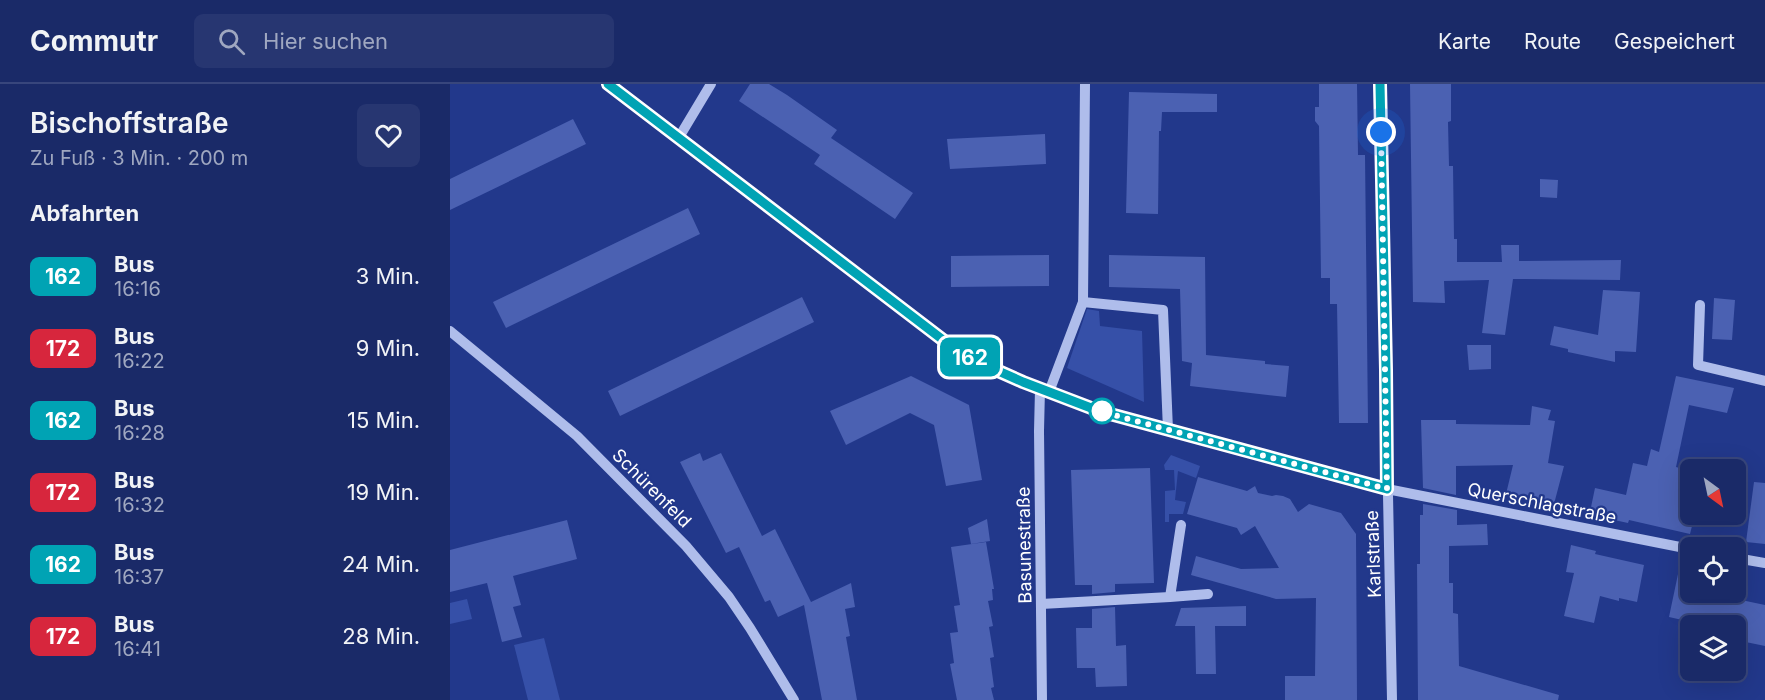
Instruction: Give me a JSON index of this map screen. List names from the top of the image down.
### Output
{
  "streets": {
    "street": [
      "Schürenfeld",
      "Querschlagstraße",
      "Basunestraße",
      "Karlstraße"
    ]
  },
  "crossings": [
    ["Querschlagstraße", "Basunestraße"],
    ["Querschlagstraße", "Karlstraße"]
  ],
  "lines": ["bus line 162"],
  "north": "bottom right",
  "page": {
    "header": "Commutr",
    "search": "Hier suchen",
    "nav": ["Karte", "Route", "Gespeichert"],
    "heading": [
      ["Bischoffstraße", "Zu Fuß · 3 Min. · 200 m"],
      "Abfahrten"
    ],
    "on_map": "162",
    "list": [
      {
        "mark": "162",
        "name": "Bus",
        "note": "16:16",
        "value": "3 Min."
      },
      {
        "mark": "172",
        "name": "Bus",
        "note": "16:22",
        "value": "9 Min."
      },
      {
        "mark": "162",
        "name": "Bus",
        "note": "16:28",
        "value": "15 Min."
      },
      {
        "mark": "172",
        "name": "Bus",
        "note": "16:32",
        "value": "19 Min."
      },
      {
        "mark": "162",
        "name": "Bus",
        "note": "16:37",
        "value": "24 Min."
      },
      {
        "mark": "172",
        "name": "Bus",
        "note": "16:41",
        "value": "28 Min."
      }
    ]
  }
}
